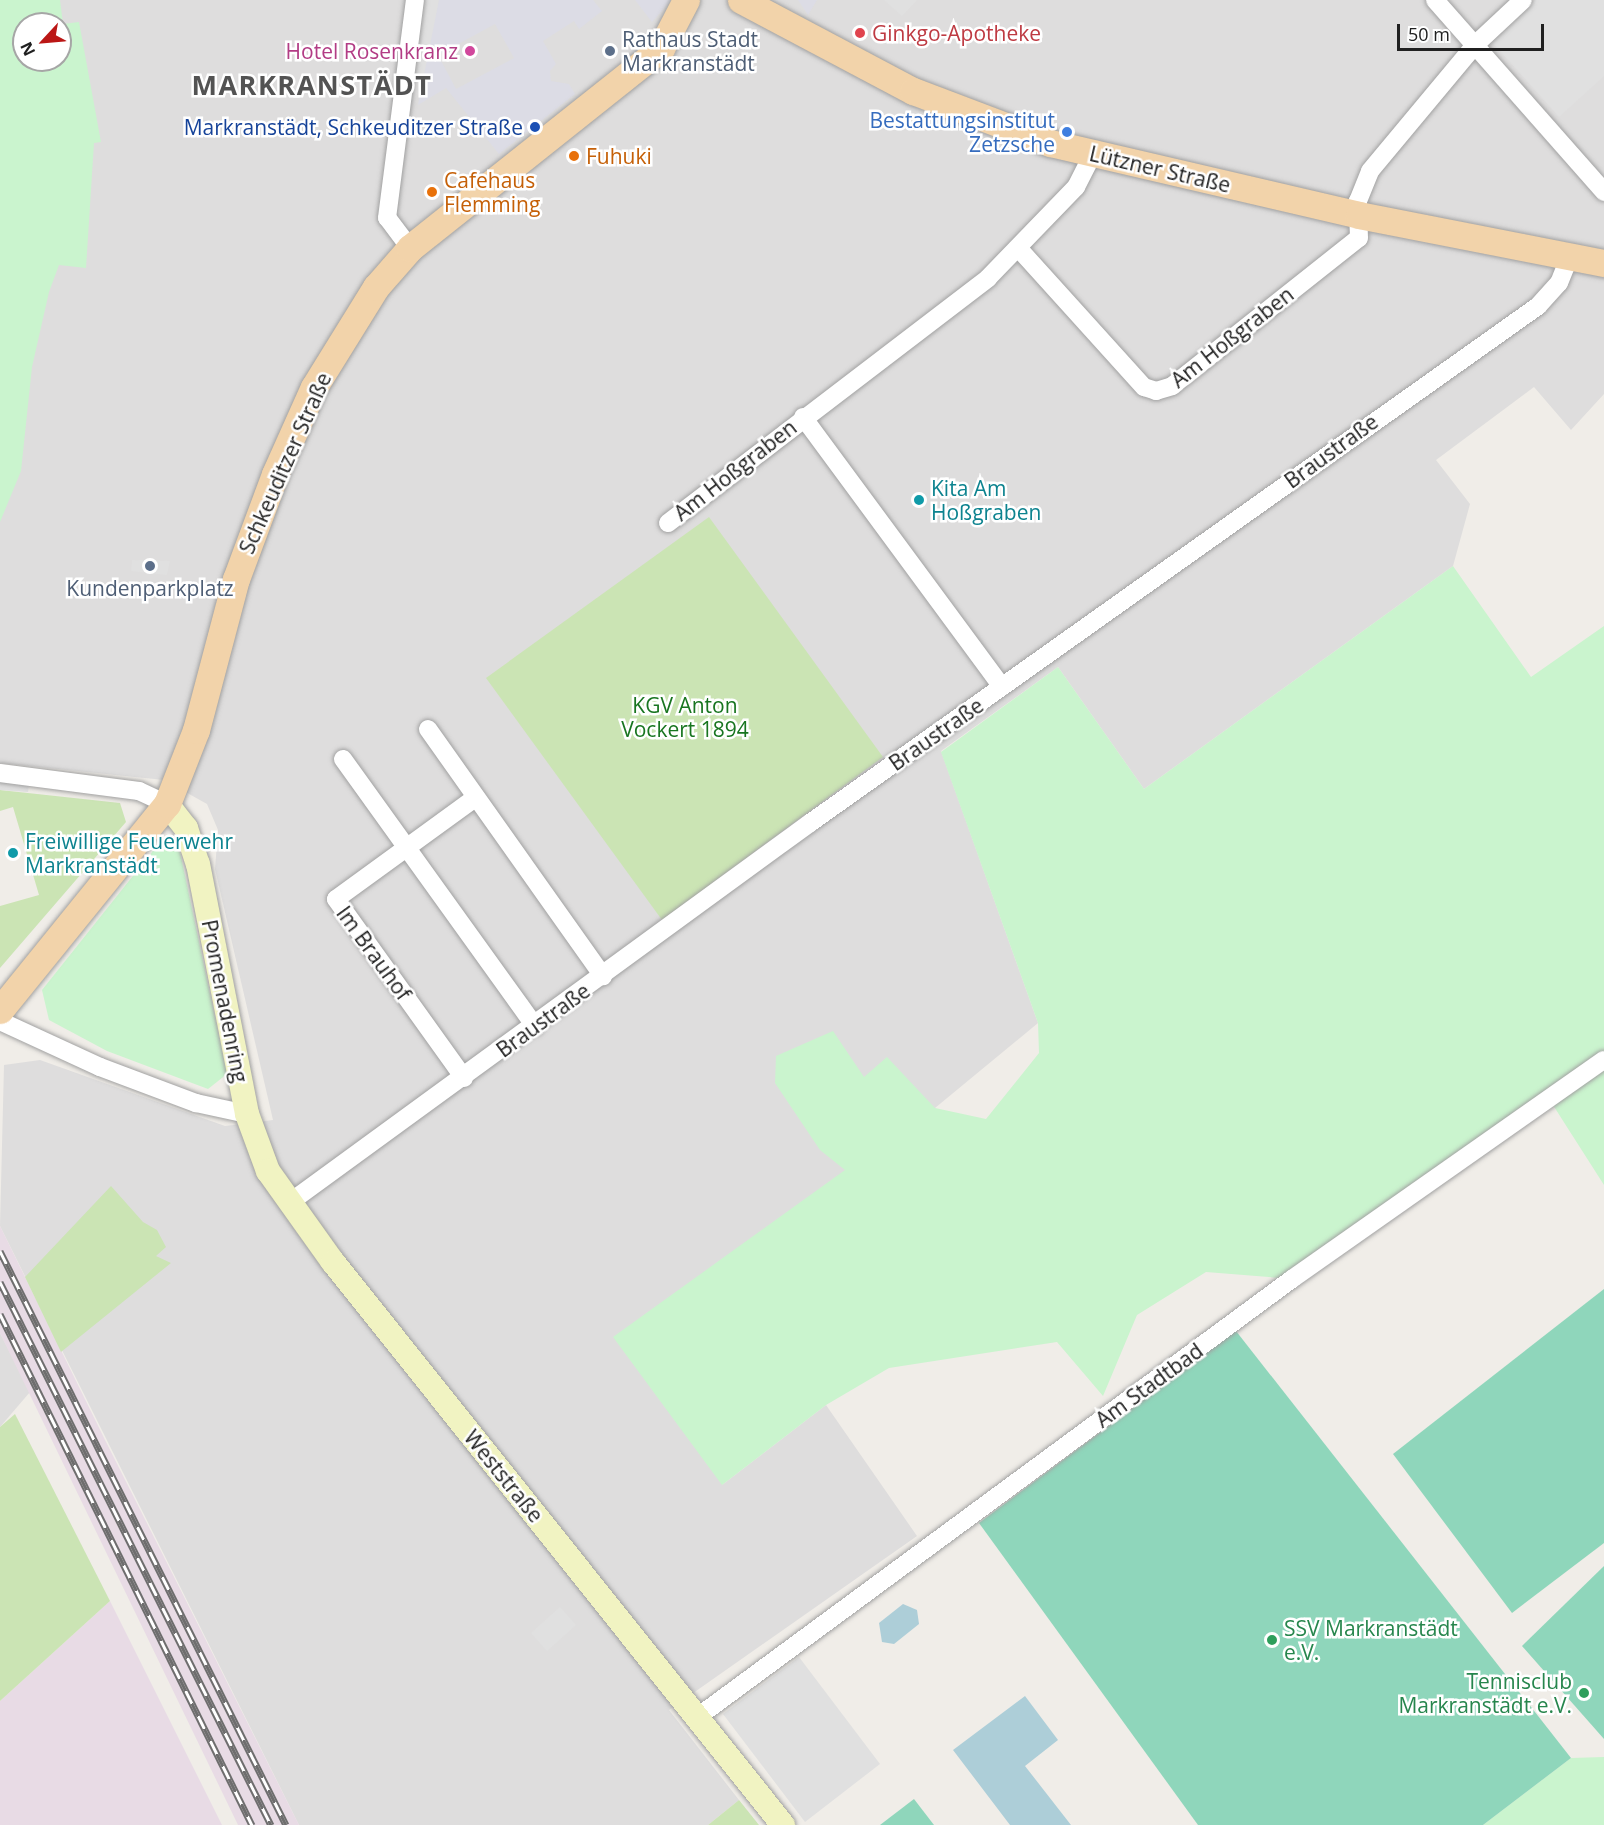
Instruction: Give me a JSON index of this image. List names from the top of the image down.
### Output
{
  "streets": {
    "main road": [
      "Lützner Straße",
      "Schkeuditzer Straße",
      "Promenadenring",
      "Weststraße"
    ],
    "street": [
      "Am Hoßgraben",
      "Braustraße",
      "Im Brauhof",
      "Am Stadtbad"
    ]
  },
  "crossings": [
    ["Lützner Straße", "Am Hoßgraben"],
    ["Lützner Straße", "Braustraße"],
    ["Am Hoßgraben", "Braustraße"],
    ["Braustraße", "Im Brauhof"],
    ["Braustraße", "Weststraße"],
    ["Schkeuditzer Straße", "Promenadenring"],
    ["Promenadenring", "Weststraße"],
    ["Am Stadtbad", "Weststraße"]
  ],
  "districts": ["MARKRANSTÄDT"],
  "parks": ["KGV Anton Vockert 1894"],
  "places": [
    "Ginkgo-Apotheke",
    "Hotel Rosenkranz",
    "Rathaus Stadt Markranstädt",
    "Markranstädt, Schkeuditzer Straße",
    "Bestattungsinstitut Zetzsche",
    "Fuhuki",
    "Cafehaus Flemming",
    "Kita Am Hoßgraben",
    "Kundenparkplatz",
    "Freiwillige Feuerwehr Markranstädt",
    "SSV Markranstädt e.V.",
    "Tennisclub Markranstädt e.V."
  ],
  "scale_bar": "50 m",
  "north": "bottom left"
}
